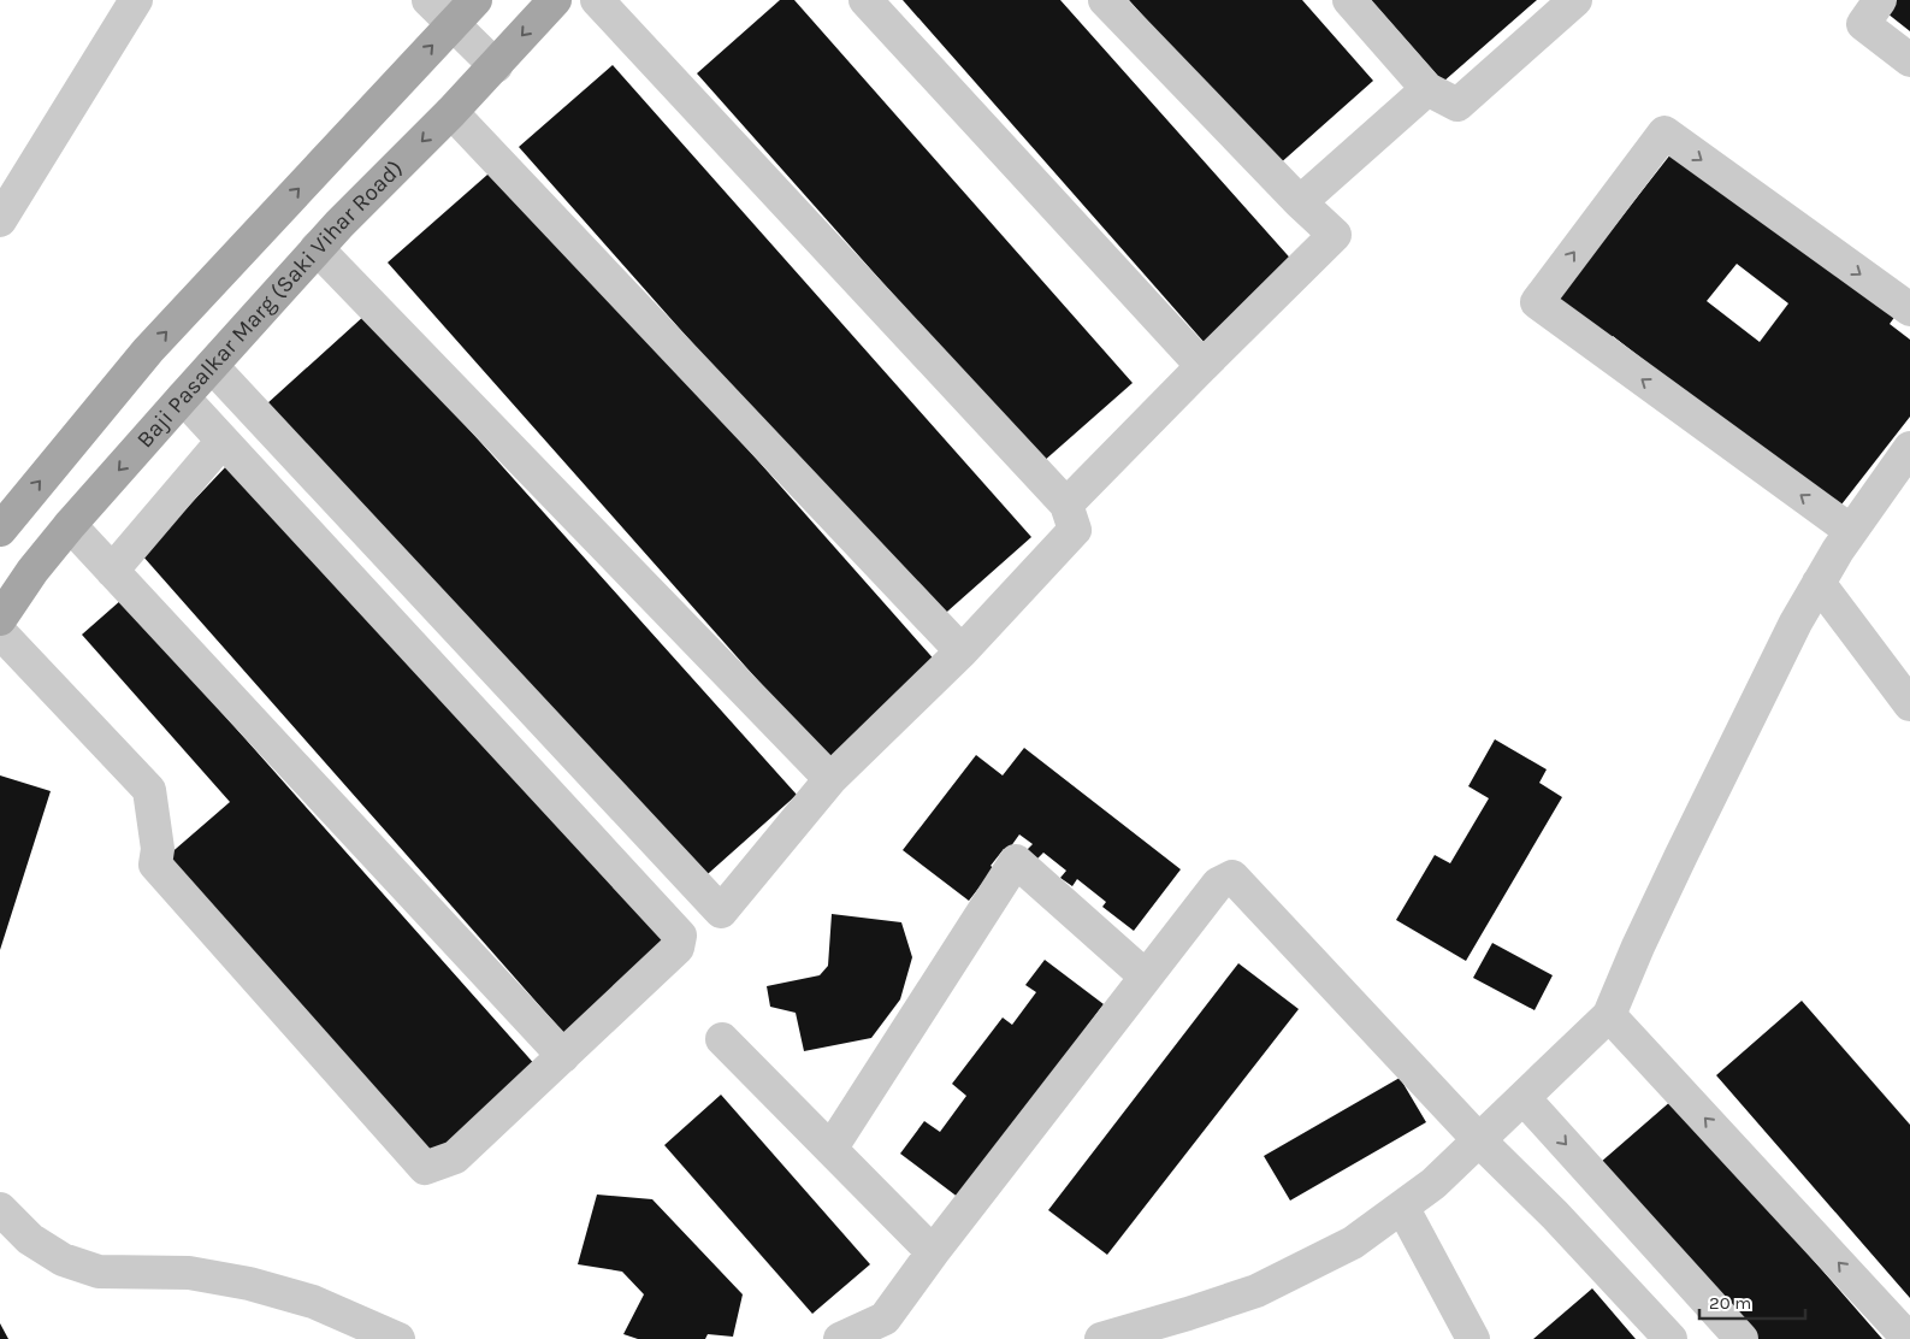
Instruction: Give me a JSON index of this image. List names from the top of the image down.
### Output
{
  "streets": {
    "main road": ["Baji Pasalkar Marg (Saki Vihar Road)"]
  },
  "scale_bar": "20 m"
}
